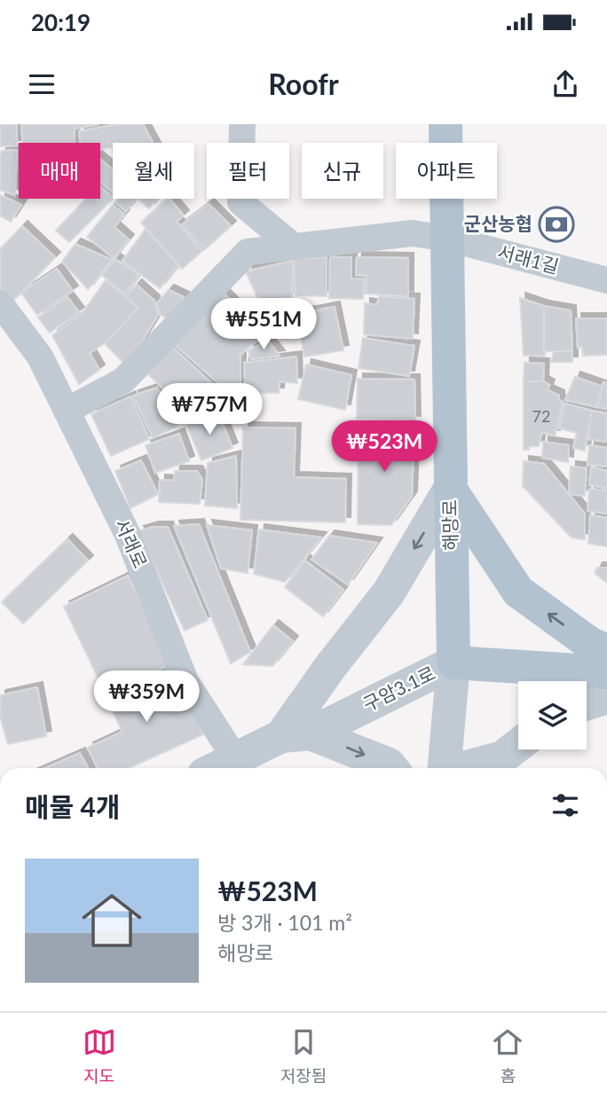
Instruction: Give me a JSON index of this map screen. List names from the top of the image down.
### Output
{
  "streets": {
    "main road": ["해망로", "구암3.1로"],
    "street": ["서래1길", "서래로"]
  },
  "crossings": [
    ["서래1길", "해망로"],
    ["해망로", "구암3.1로"],
    ["서래로", "구암3.1로"]
  ],
  "places": {
    "bank": ["군산농협"]
  },
  "house_numbers": ["72"],
  "page": {
    "status": "20:19",
    "header": "Roofr",
    "chip": [
      "매매",
      "월세",
      "필터",
      "신규",
      "아파트"
    ],
    "price": [
      "₩551M",
      "₩757M",
      "₩523M",
      "₩359M"
    ],
    "heading": "매물 4개",
    "list": [
      {
        "name": "₩523M",
        "note": "방 3개 · 101 m² · 해망로"
      }
    ],
    "tabs": ["지도", "저장됨", "홈"]
  }
}
